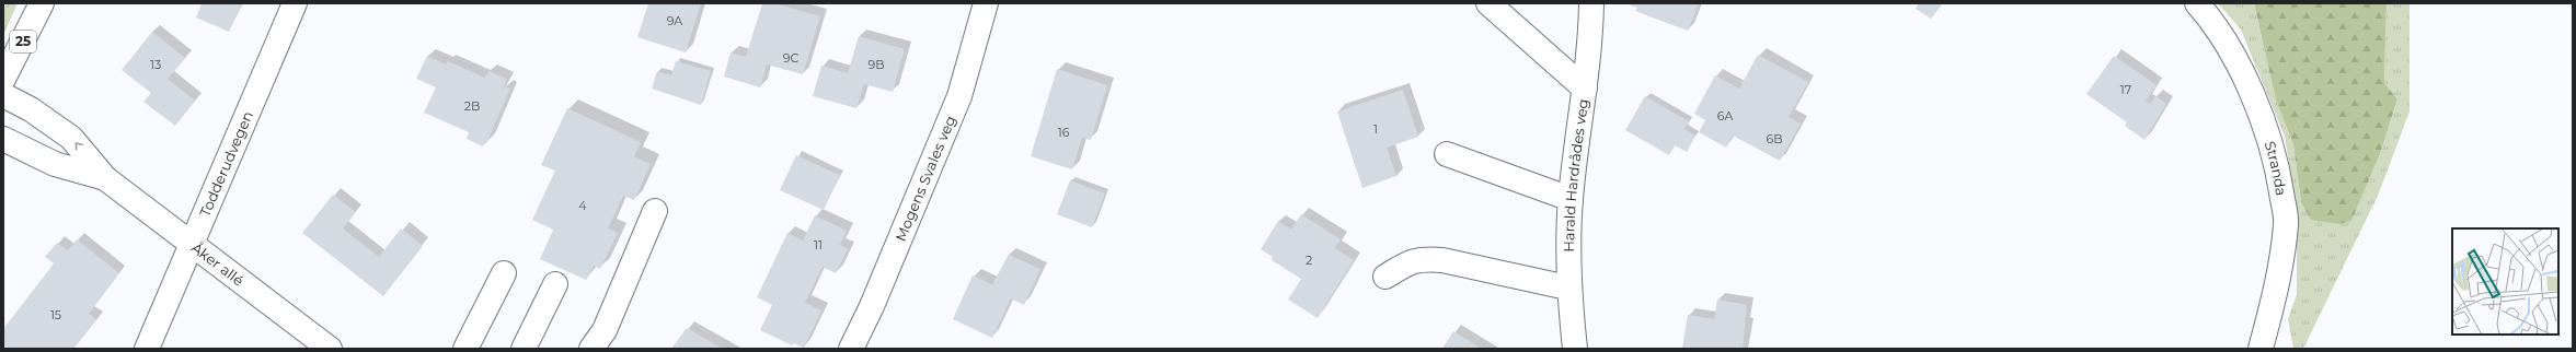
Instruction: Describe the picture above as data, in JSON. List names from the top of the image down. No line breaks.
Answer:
{"streets":{"main road":["25","Todderudvegen","Stranda","Harald Hardrådes veg","Mogens Svales veg","Åker allé"]},"crossings":[["Todderudvegen","Åker allé"]],"house_numbers":["9A","9C","13","9B","17","2B","6A","1","16","6B","4","11","2","15"]}
